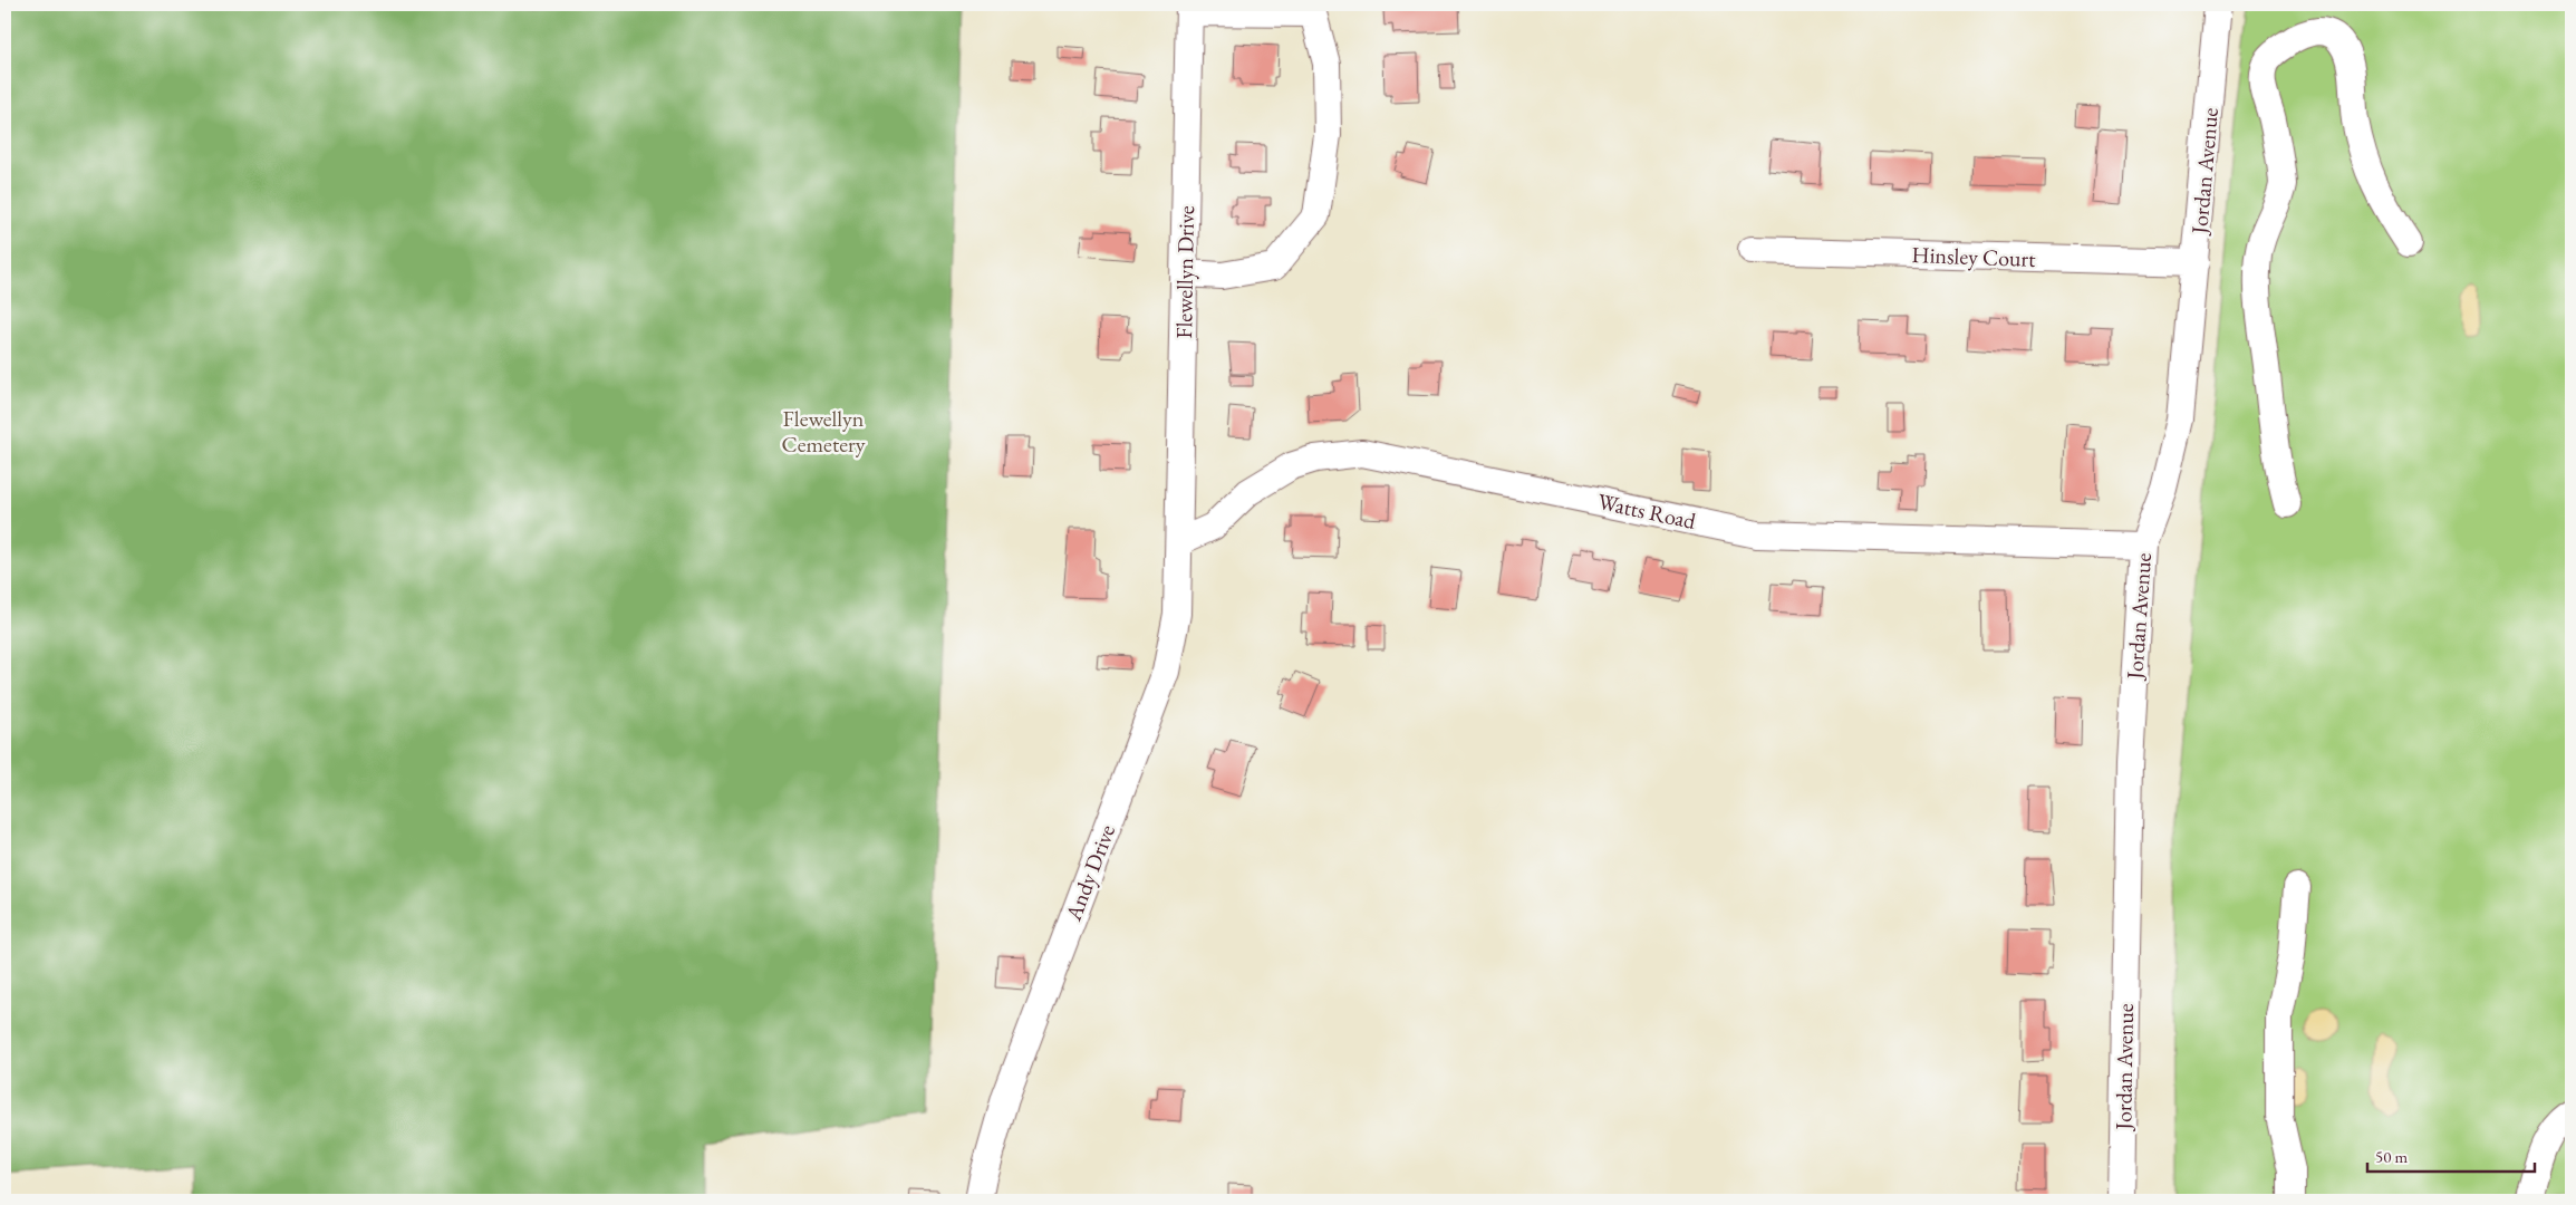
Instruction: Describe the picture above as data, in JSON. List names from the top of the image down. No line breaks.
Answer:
{"streets":{"street":["Jordan Avenue","Hinsley Court","Flewellyn Drive","Watts Road","Andy Drive"]},"crossings":[["Jordan Avenue","Hinsley Court"],["Jordan Avenue","Watts Road"],["Flewellyn Drive","Watts Road"],["Flewellyn Drive","Andy Drive"],["Watts Road","Andy Drive"]],"parks":["Flewellyn Cemetery"],"scale_bar":"50 m"}
